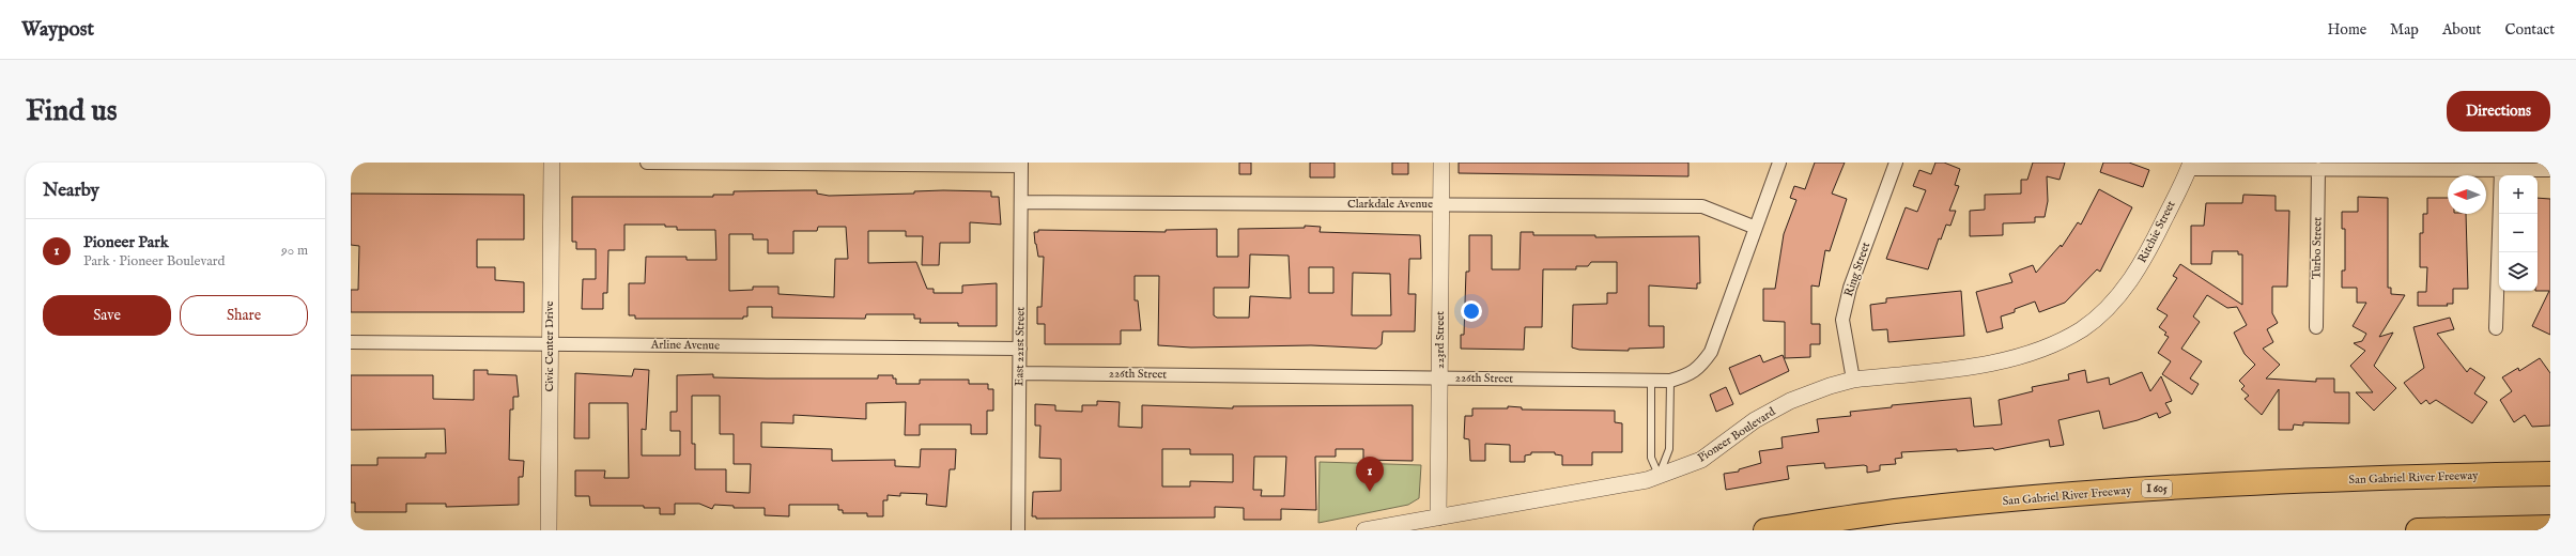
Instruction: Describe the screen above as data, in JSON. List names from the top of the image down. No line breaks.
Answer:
{"streets":{"highway":["San Gabriel River Freeway","I 605"],"street":["Clarkdale Avenue","Ritchie Street","Turbo Street","Ring Street","223rd Street","Arline Avenue","Civic Center Drive","East 221st Street","226th Street","Pioneer Boulevard"]},"crossings":[["Clarkdale Avenue","223rd Street"],["Clarkdale Avenue","East 221st Street"],["Clarkdale Avenue","226th Street"],["Ritchie Street","Pioneer Boulevard"],["Ring Street","Pioneer Boulevard"],["223rd Street","226th Street"],["223rd Street","Pioneer Boulevard"],["Arline Avenue","Civic Center Drive"],["Arline Avenue","East 221st Street"],["East 221st Street","226th Street"]],"north":"left","page":{"header":"Waypost","nav":["Home","Map","About","Contact"],"buttons":["Directions",["Save","Share"]],"title":"Find us","heading":"Nearby","map_buttons":["+","−"],"list":[{"mark":"1","name":"Pioneer Park","note":"Park · Pioneer Boulevard","value":"90 m"}],"pins":"1"}}
